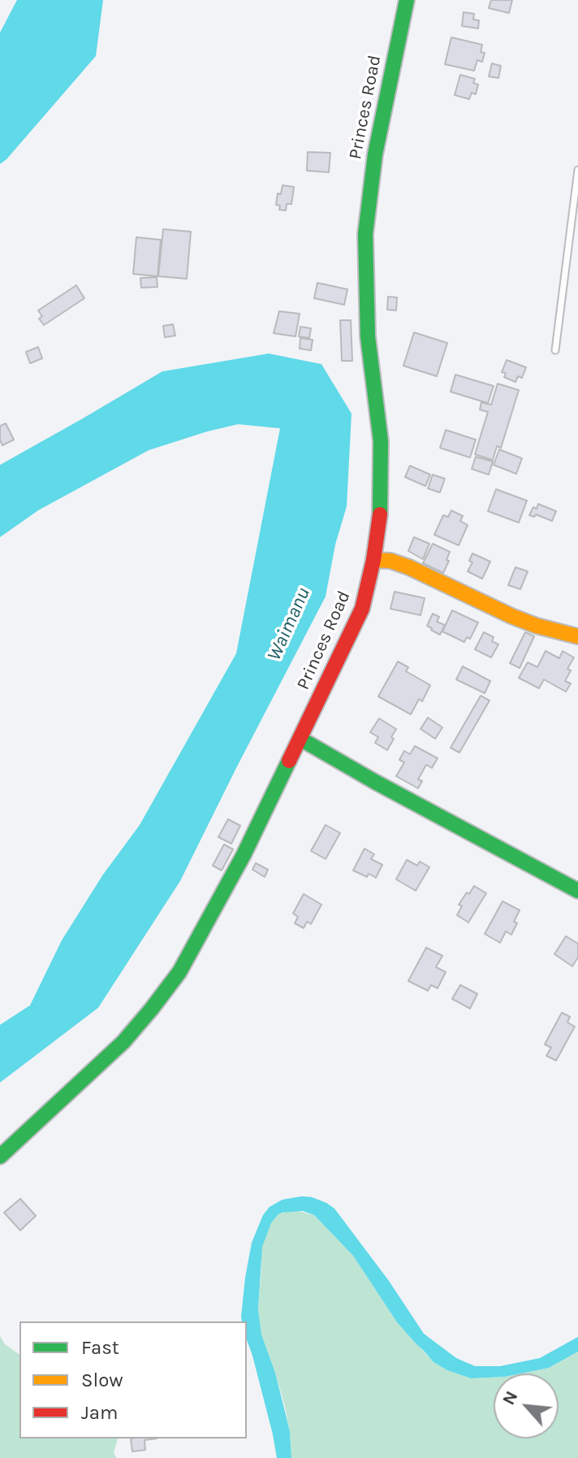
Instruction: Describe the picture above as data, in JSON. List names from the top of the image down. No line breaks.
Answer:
{"streets":{"main road":["Princes Road"]},"water":["Waimanu"],"legend":["Fast","Slow","Jam"],"north":"top left"}
